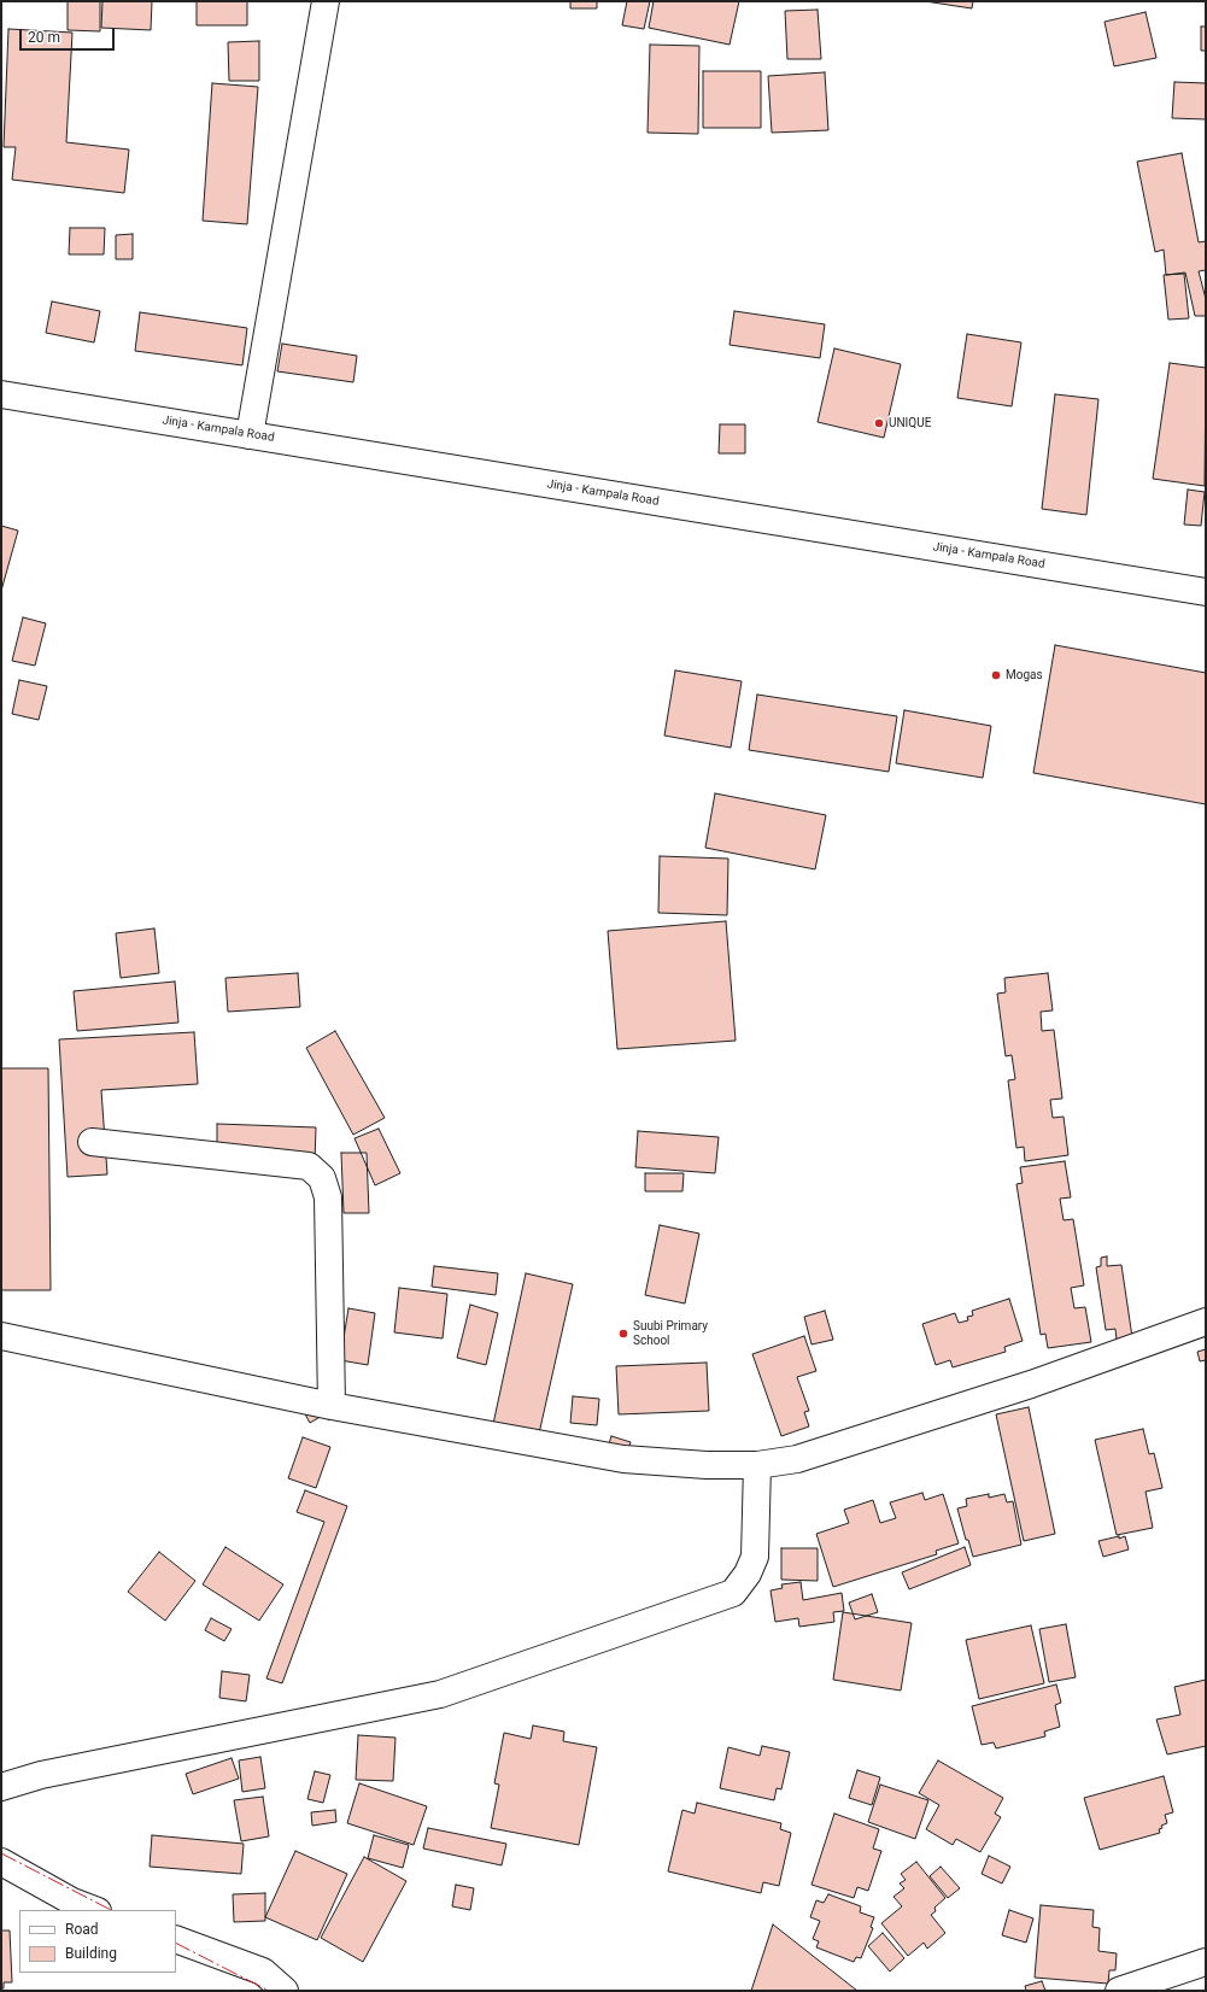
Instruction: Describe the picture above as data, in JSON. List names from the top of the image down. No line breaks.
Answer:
{"streets":{"main road":["Jinja - Kampala Road"]},"places":["UNIQUE","Mogas","Suubi Primary School"],"legend":["Road","Building"],"scale_bar":"20 m"}
